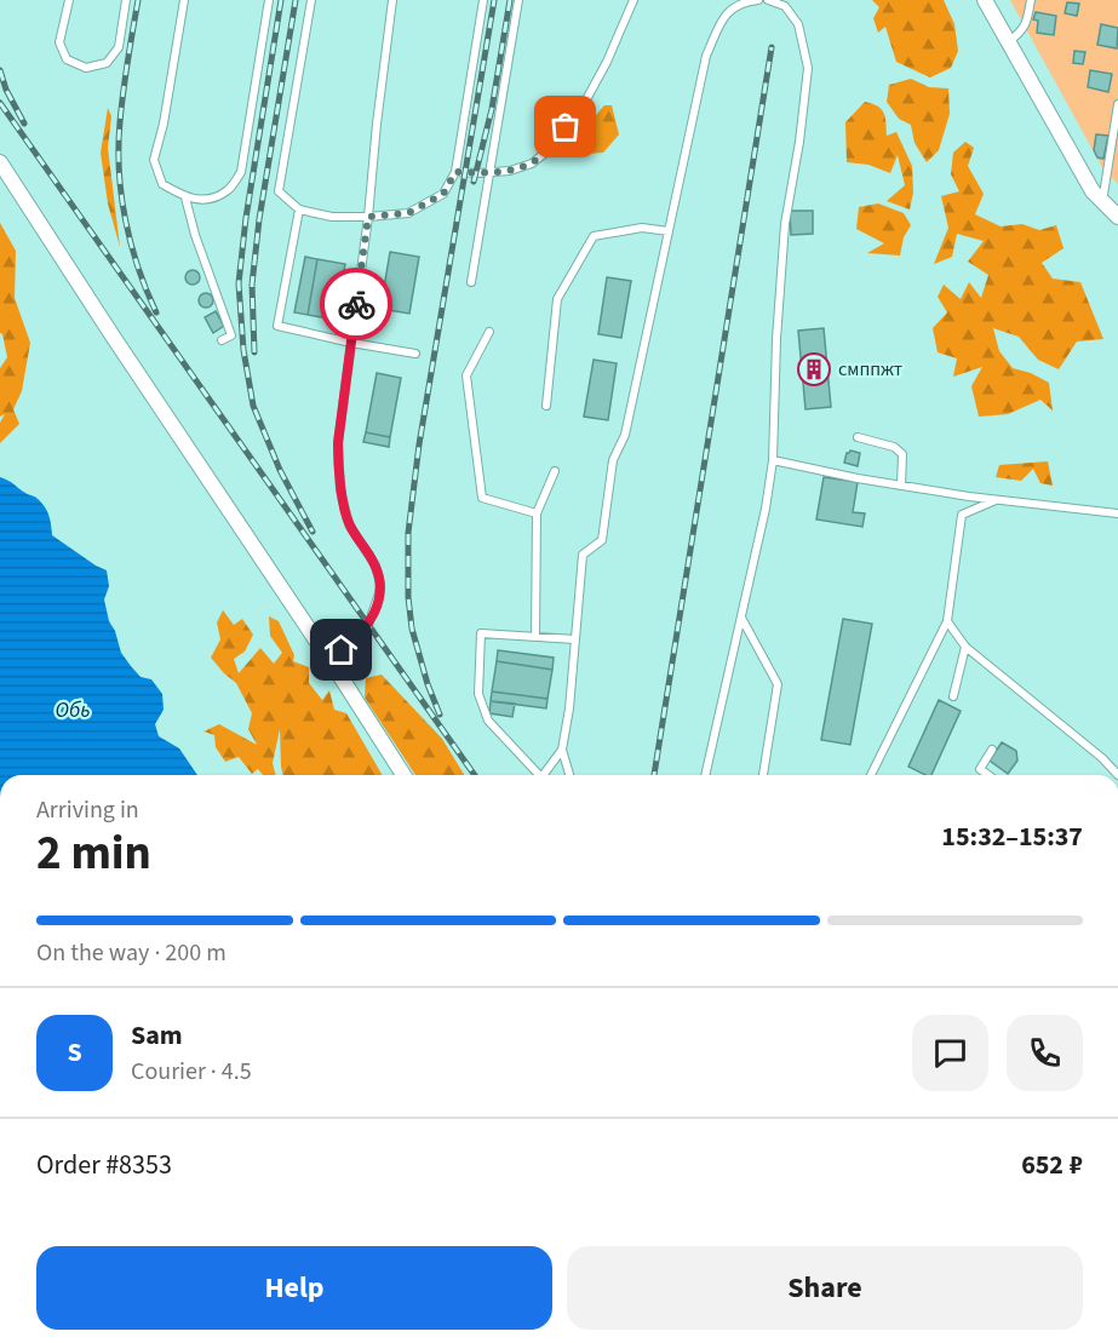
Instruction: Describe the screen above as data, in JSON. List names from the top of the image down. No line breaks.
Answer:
{"water":["Обь"],"places":{"building":["смппжт"]},"page":{"heading":["2 min","Arriving in","15:32–15:37"],"panel":["Sam","Courier · 4.5","Order #8353","652 ₽"],"bar":"On the way · 200 m","round":"S","buttons":["Help","Share"]}}
